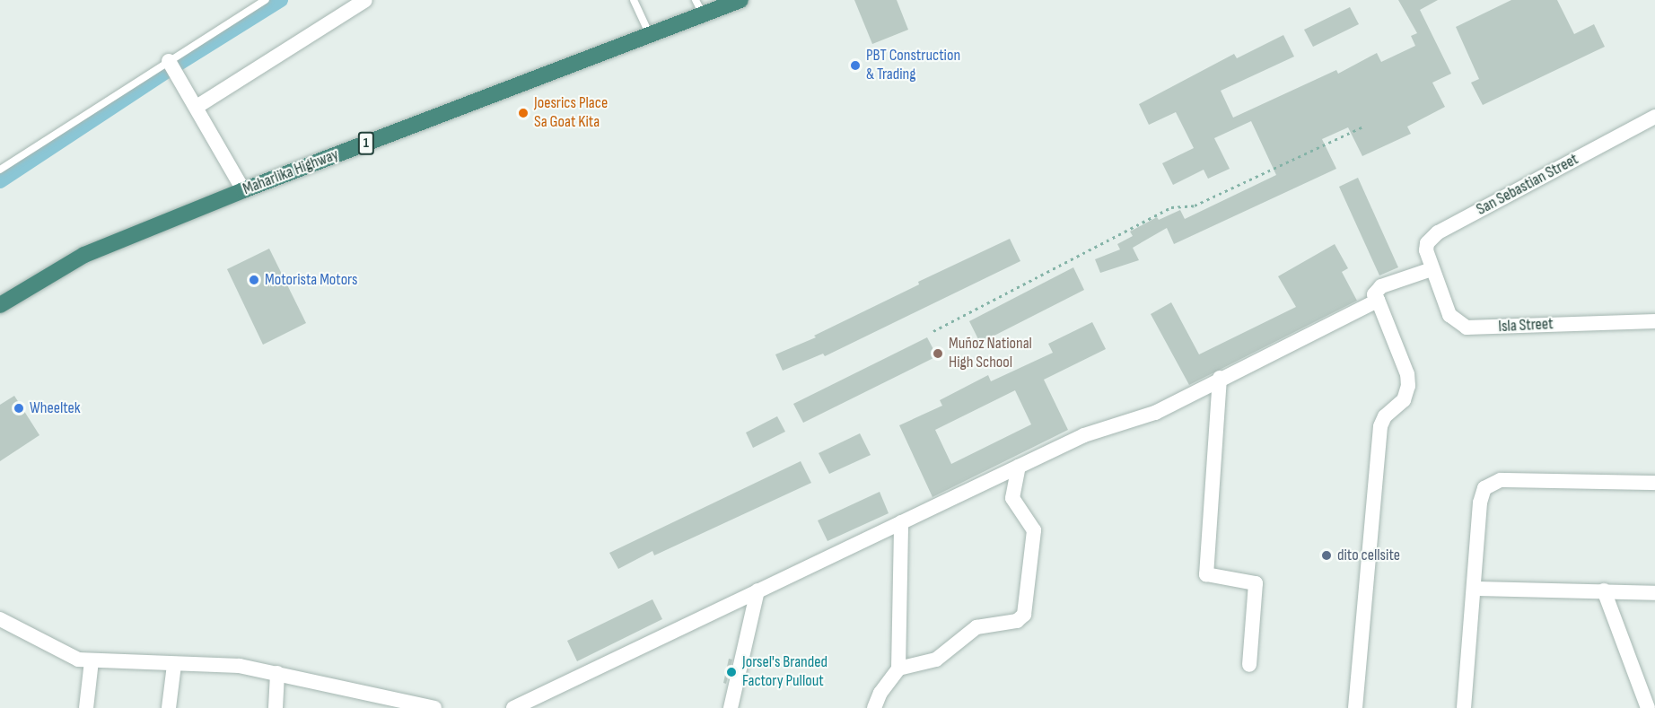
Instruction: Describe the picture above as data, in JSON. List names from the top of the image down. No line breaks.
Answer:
{"streets":{"highway":["1","Maharlika Highway"],"street":["San Sebastian Street","Isla Street"]},"crossings":[["San Sebastian Street","Isla Street"]],"places":["PBT Construction & Trading","Joesrics Place Sa Goat Kita","Motorista Motors","Muñoz National High School","Wheeltek","dito cellsite","Jorsel's Branded Factory Pullout"]}
